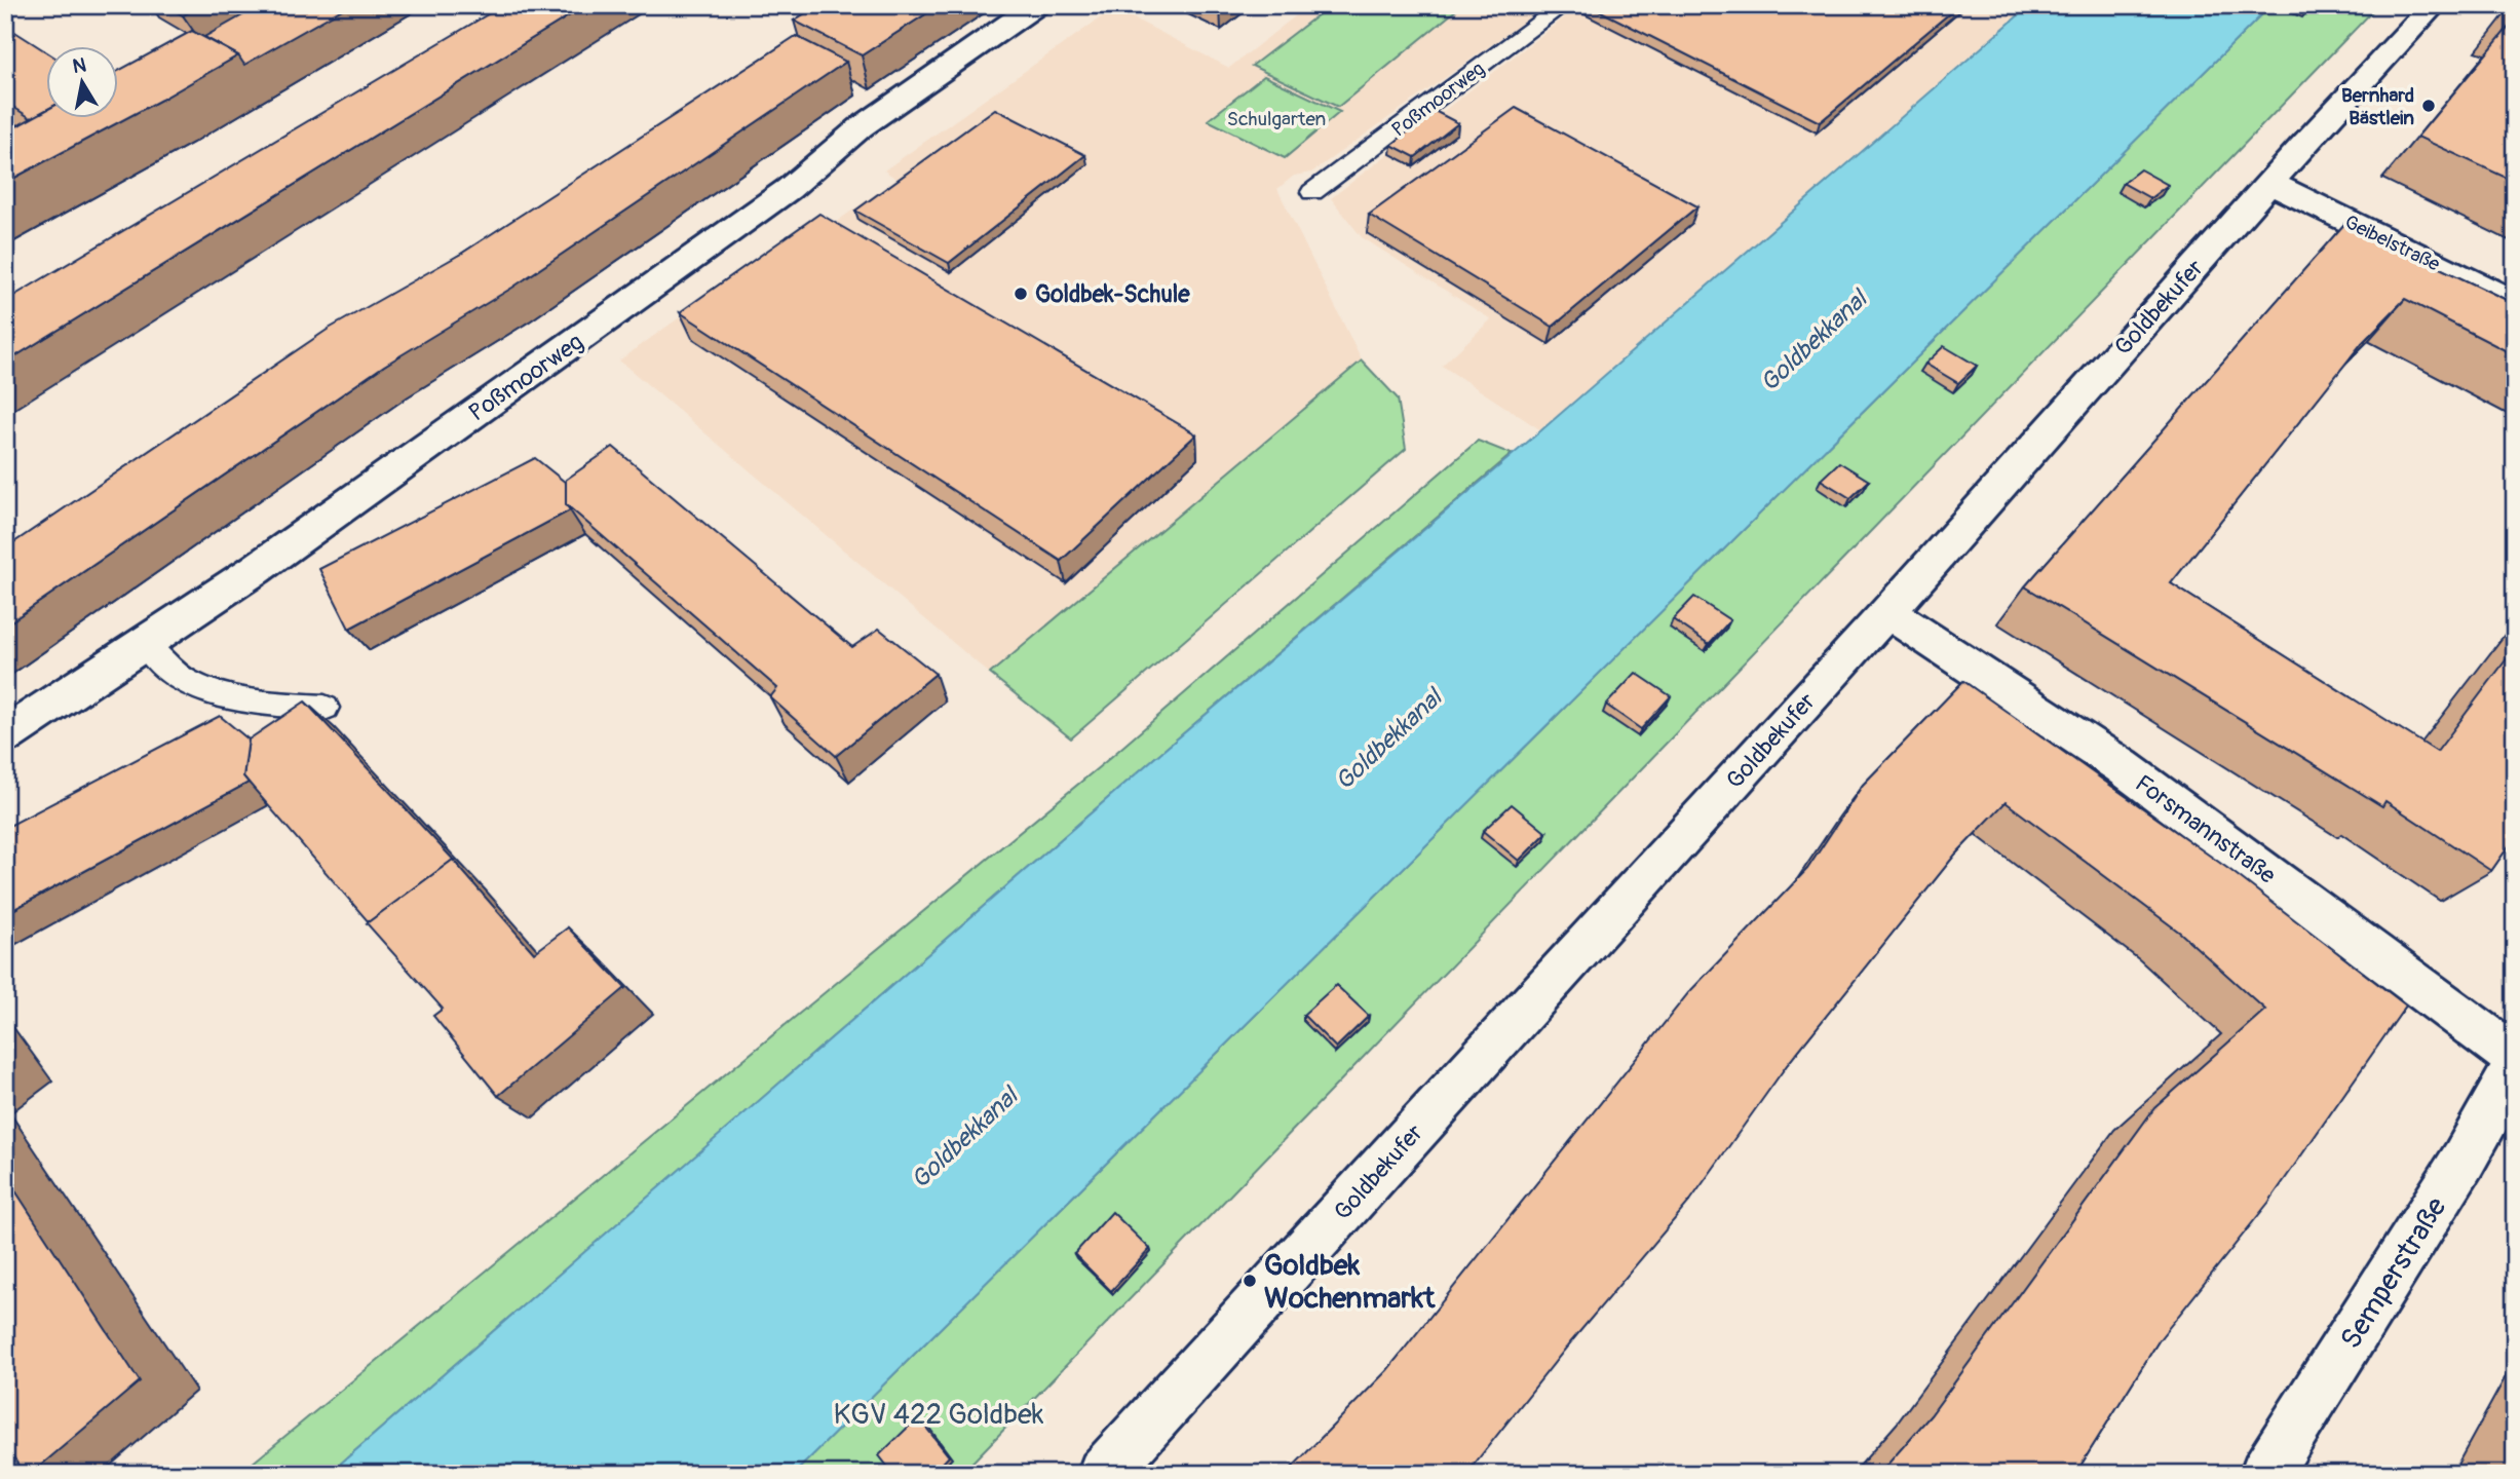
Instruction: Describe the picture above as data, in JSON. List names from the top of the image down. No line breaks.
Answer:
{"streets":{"street":["Poßmoorweg","Geibelstraße","Goldbekufer","Forsmannstraße","Semperstraße"]},"crossings":[["Geibelstraße","Goldbekufer"],["Goldbekufer","Forsmannstraße"]],"water":["Goldbekkanal"],"parks":["Schulgarten","KGV 422 Goldbek"],"places":["Bernhard Bästlein","Goldbek-Schule","Goldbek Wochenmarkt"],"north":"top"}
